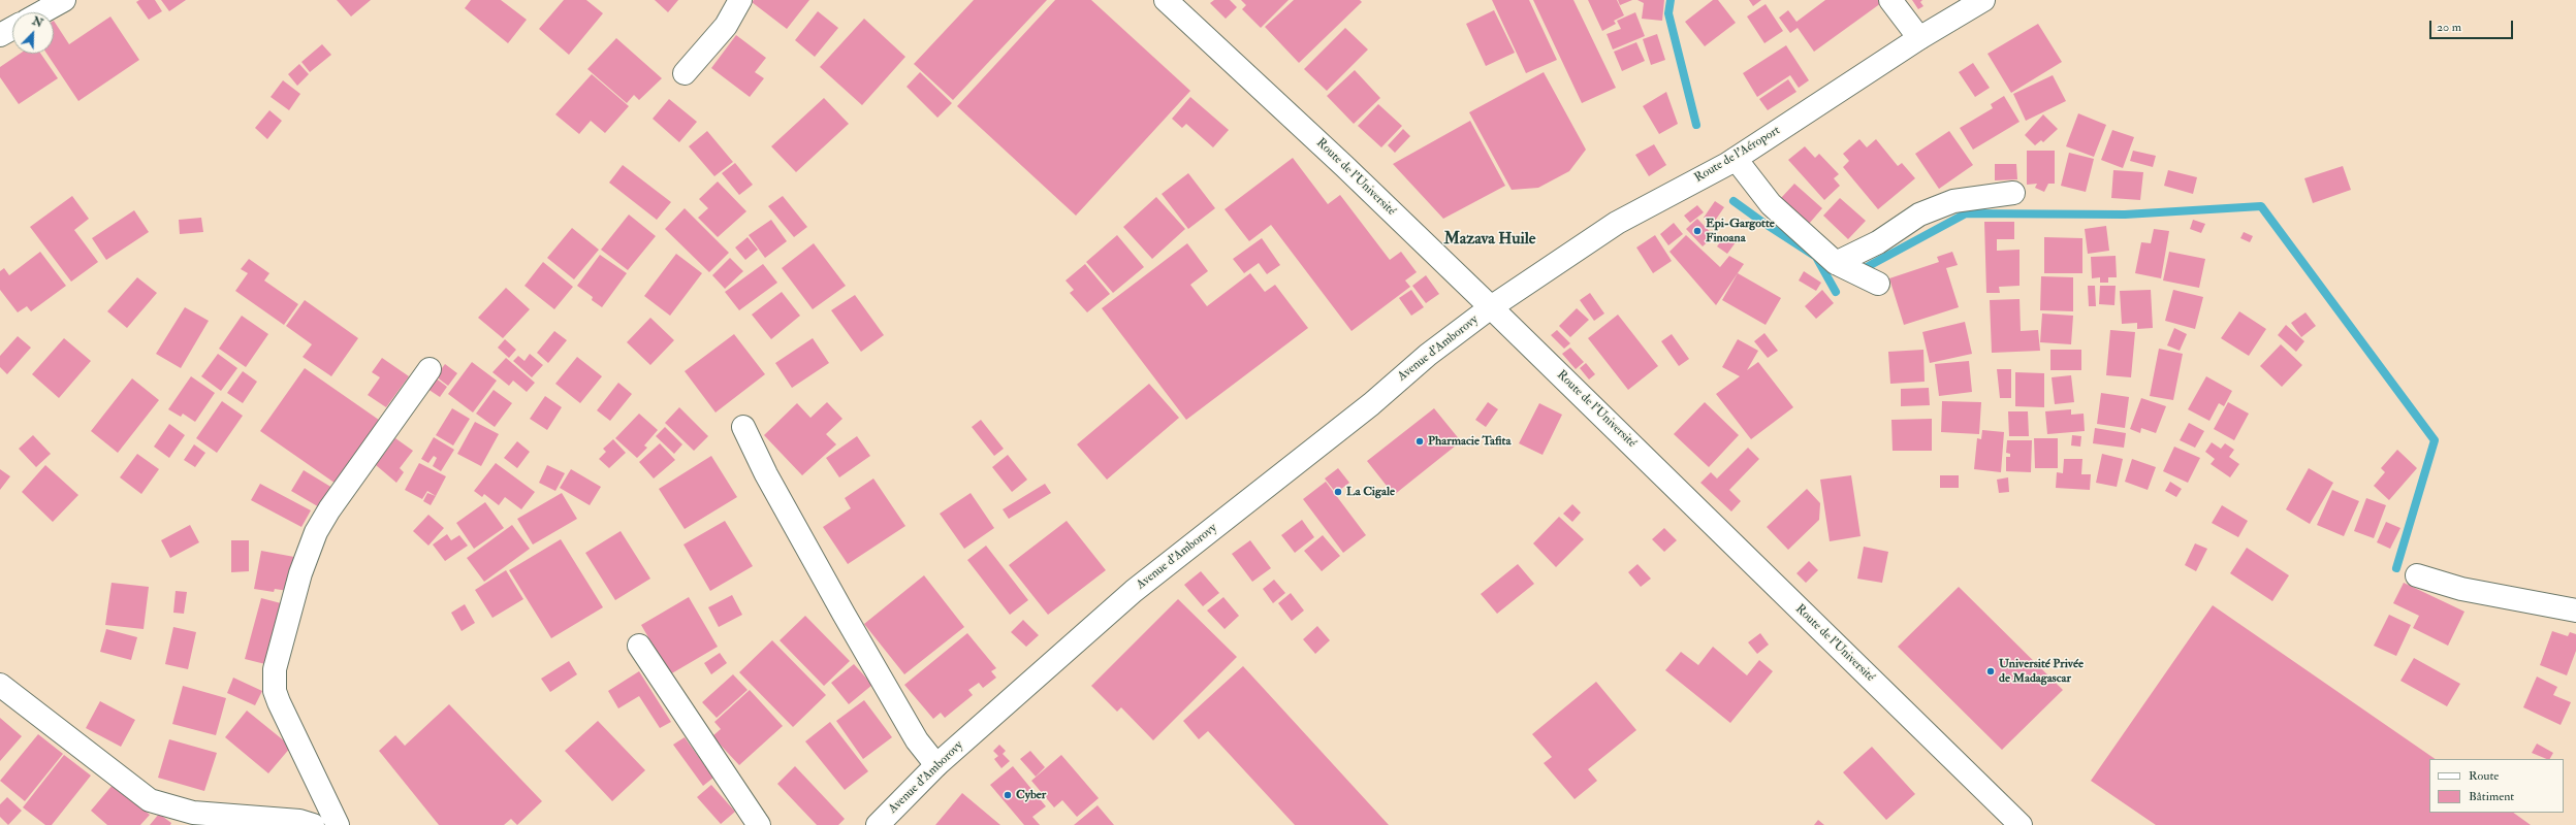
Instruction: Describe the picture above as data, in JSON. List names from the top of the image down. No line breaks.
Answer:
{"streets":{"street":["Route de l'Aéroport","Route de l'Université","Avenue d'Amborovy"]},"crossings":[["Route de l'Aéroport","Route de l'Université"],["Route de l'Aéroport","Avenue d'Amborovy"],["Route de l'Université","Avenue d'Amborovy"]],"districts":["Mazava Huile"],"places":["Epi-Gargotte Finoana","Pharmacie Tafita","La Cigale","Université Privée de Madagascar","Cyber"],"legend":["Route","Bâtiment"],"scale_bar":"20 m","north":"top right"}
